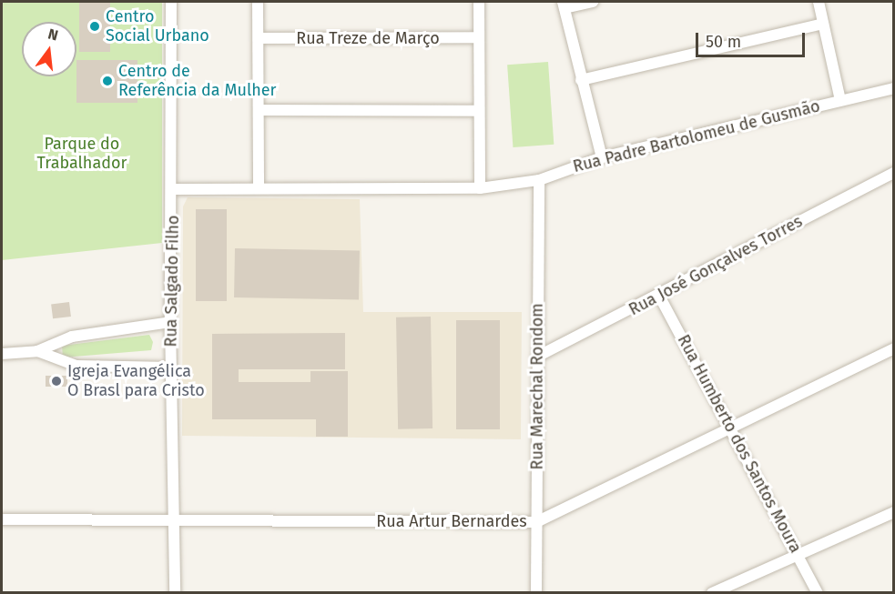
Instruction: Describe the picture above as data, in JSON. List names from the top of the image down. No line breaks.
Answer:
{"streets":{"street":["Rua Treze de Março","Rua Padre Bartolomeu de Gusmão","Rua José Gonçalves Torres","Rua Salgado Filho","Rua Marechal Rondom","Rua Humberto dos Santos Moura","Rua Artur Bernardes"]},"crossings":[["Rua Padre Bartolomeu de Gusmão","Rua Salgado Filho"],["Rua Padre Bartolomeu de Gusmão","Rua Marechal Rondom"],["Rua José Gonçalves Torres","Rua Marechal Rondom"],["Rua José Gonçalves Torres","Rua Humberto dos Santos Moura"],["Rua Salgado Filho","Rua Artur Bernardes"],["Rua Marechal Rondom","Rua Artur Bernardes"],["Rua Humberto dos Santos Moura","Rua Artur Bernardes"]],"parks":["Parque do Trabalhador"],"places":["Centro Social Urbano","Centro de Referência da Mulher","Igreja Evangélica O Brasl para Cristo"],"scale_bar":"50 m","north":"top"}
